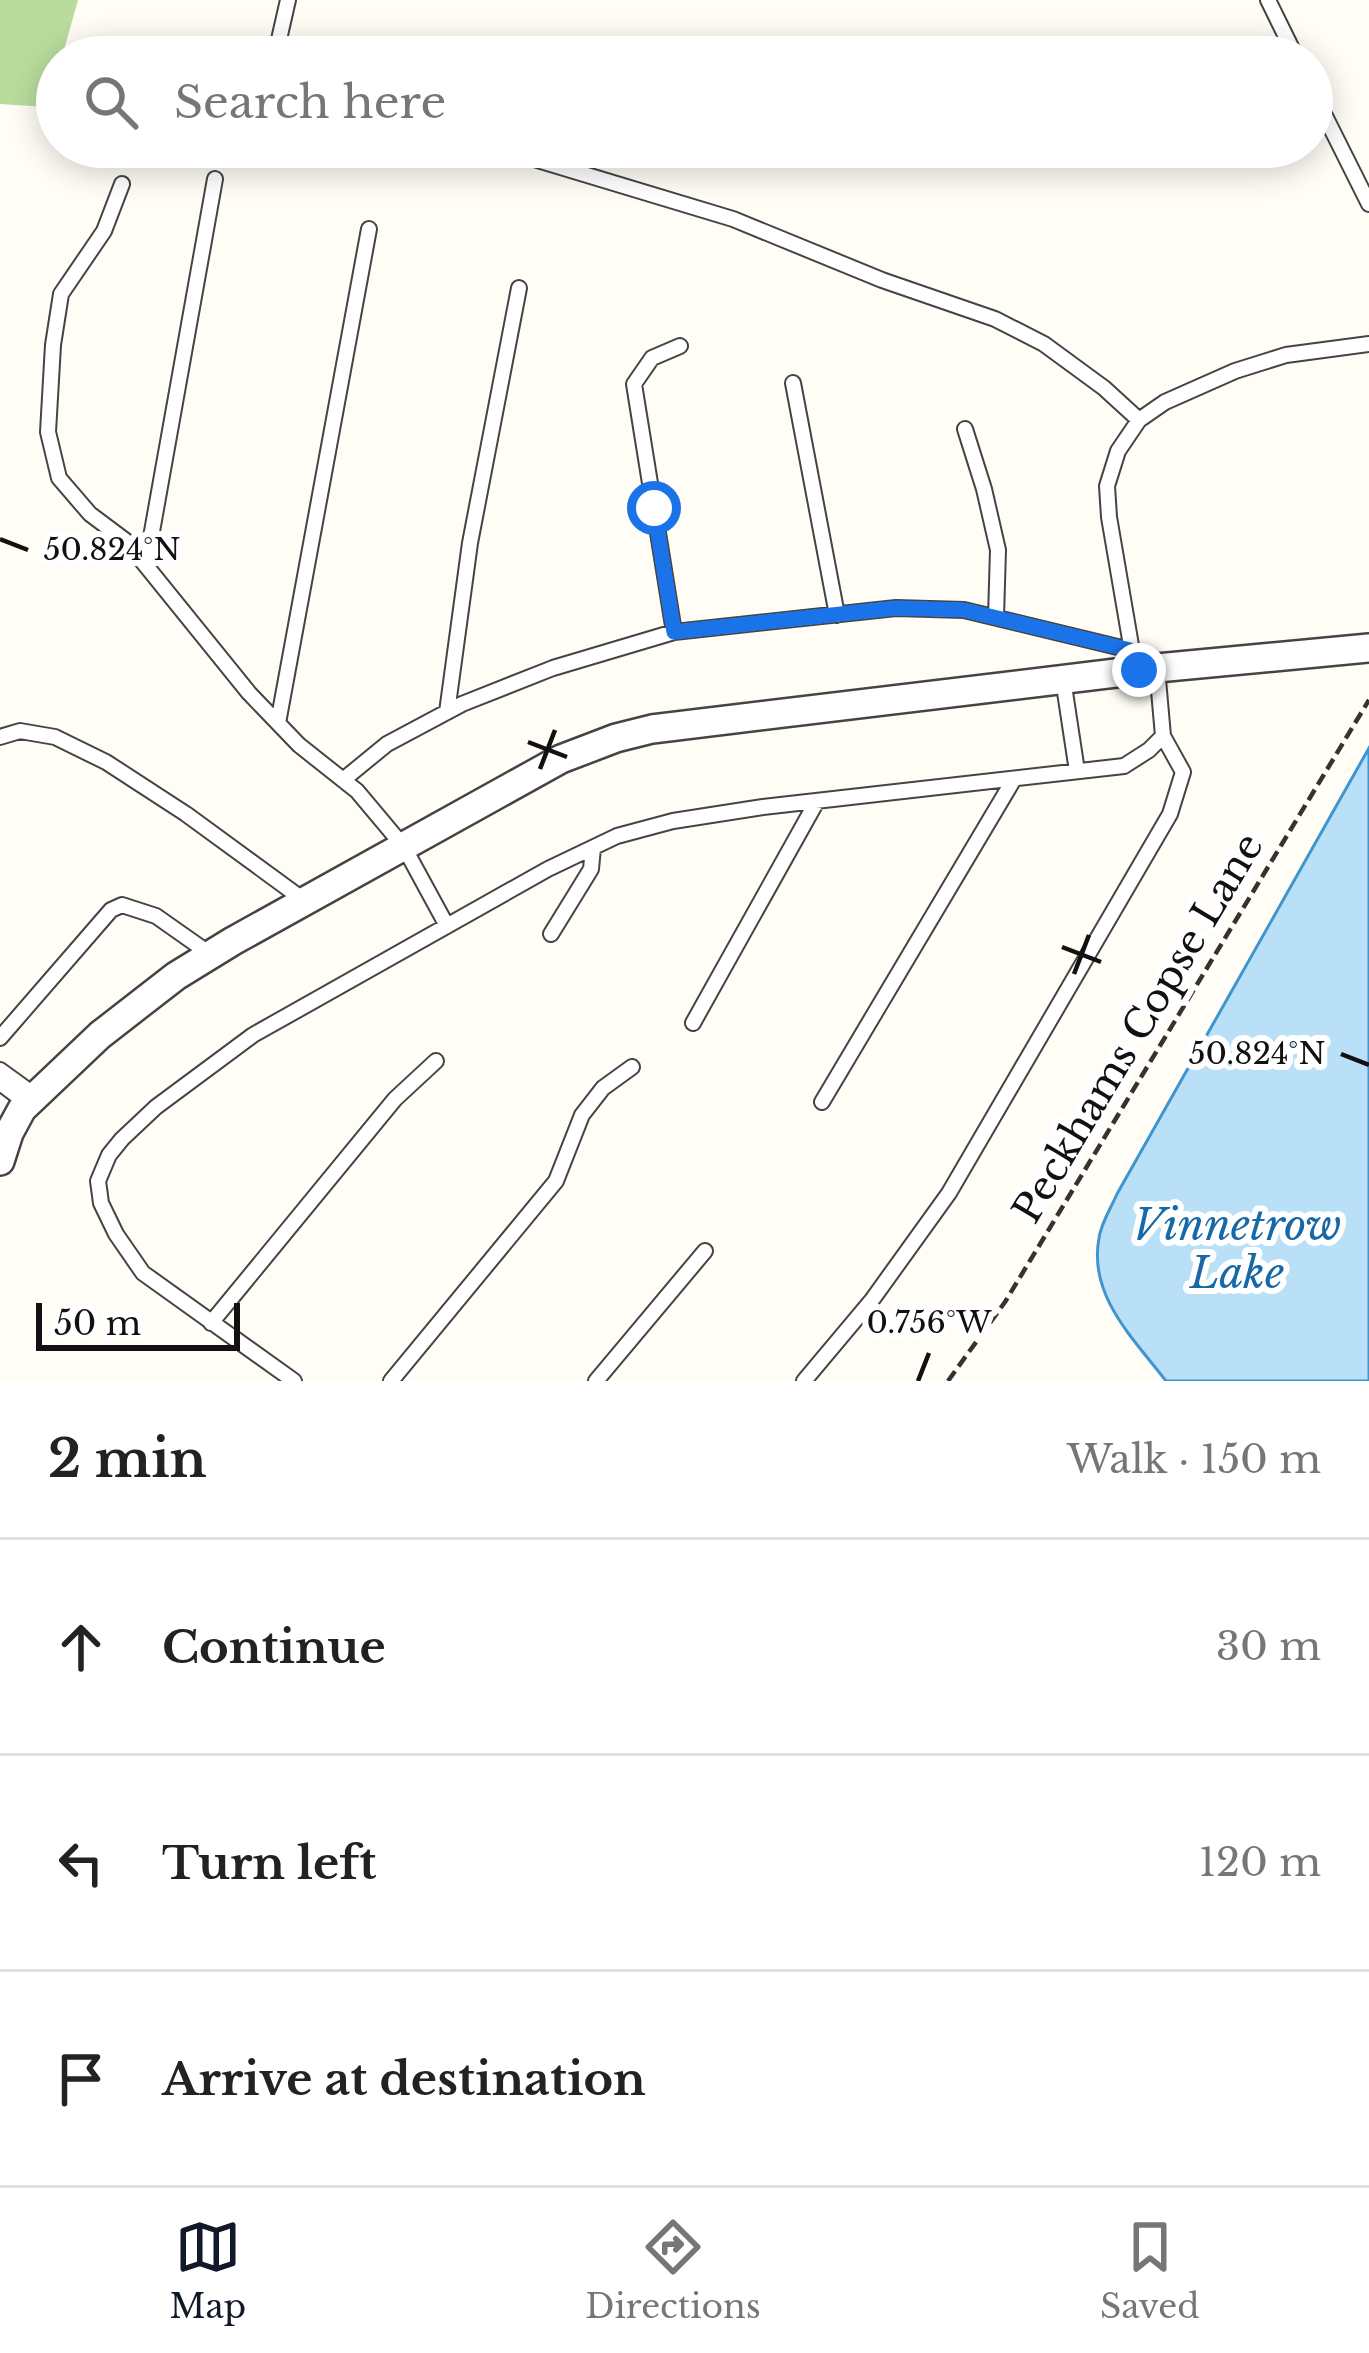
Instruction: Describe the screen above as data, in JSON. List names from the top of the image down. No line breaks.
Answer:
{"streets":{"path":["Peckhams Copse Lane"]},"water":["Vinnetrow Lake"],"scale_bar":"50 m","page":{"search":"Search here","scale":"50 m","heading":["2 min","Walk · 150 m"],"list":[["Continue","30 m"],["Turn left","120 m"],"Arrive at destination"],"nav":["Map","Directions","Saved"]},"coordinates":["50.824°N","0.756°W"]}
